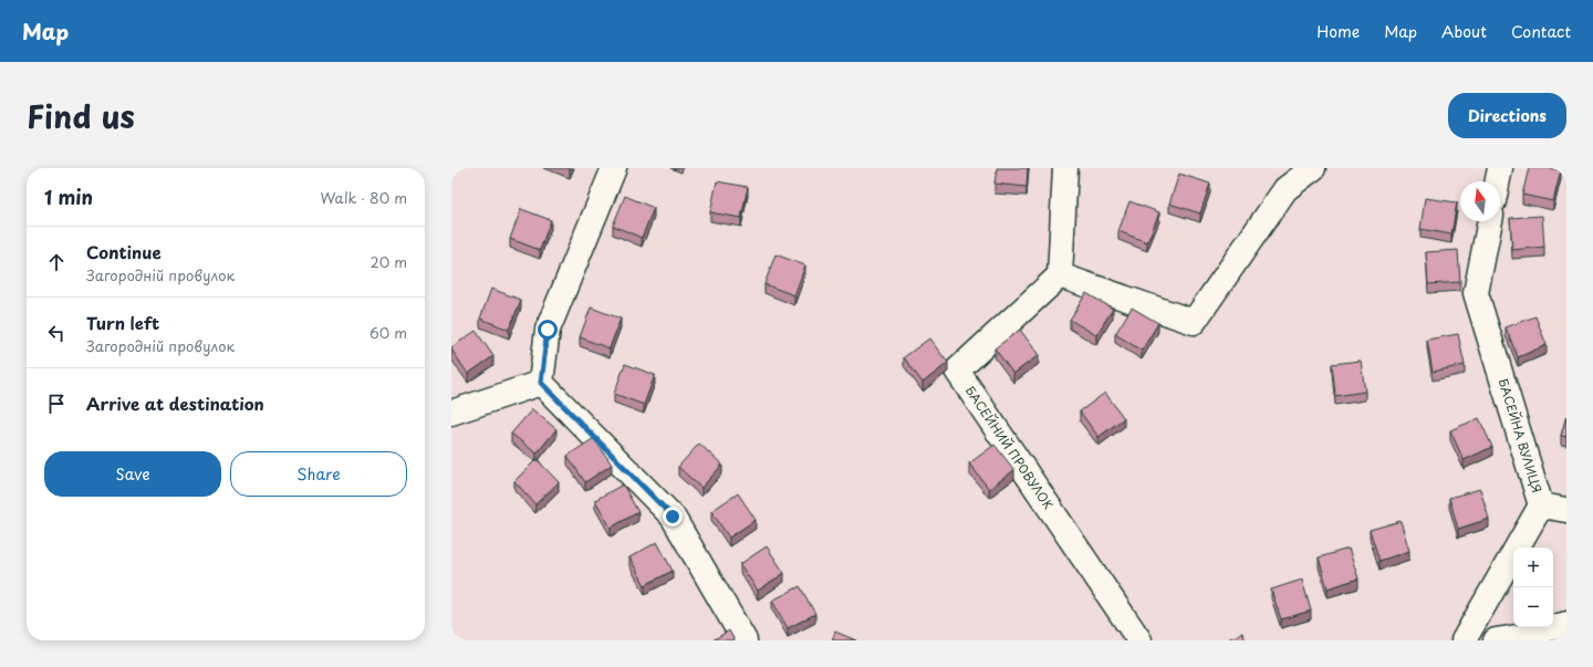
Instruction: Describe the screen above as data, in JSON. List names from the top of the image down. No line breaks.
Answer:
{"streets":{"street":["БАСЕЙНА ВУЛИЦЯ","БАСЕЙНИЙ ПРОВУЛОК"]},"north":"top","page":{"header":"Map","nav":["Home","Map","About","Contact"],"title":"Find us","buttons":["Directions",["Save","Share"]],"heading":["1 min","Walk · 80 m"],"list":[["Continue","Загородній провулок","20 m"],["Turn left","Загородній провулок","60 m"],"Arrive at destination"],"map_buttons":["+","−"]}}
